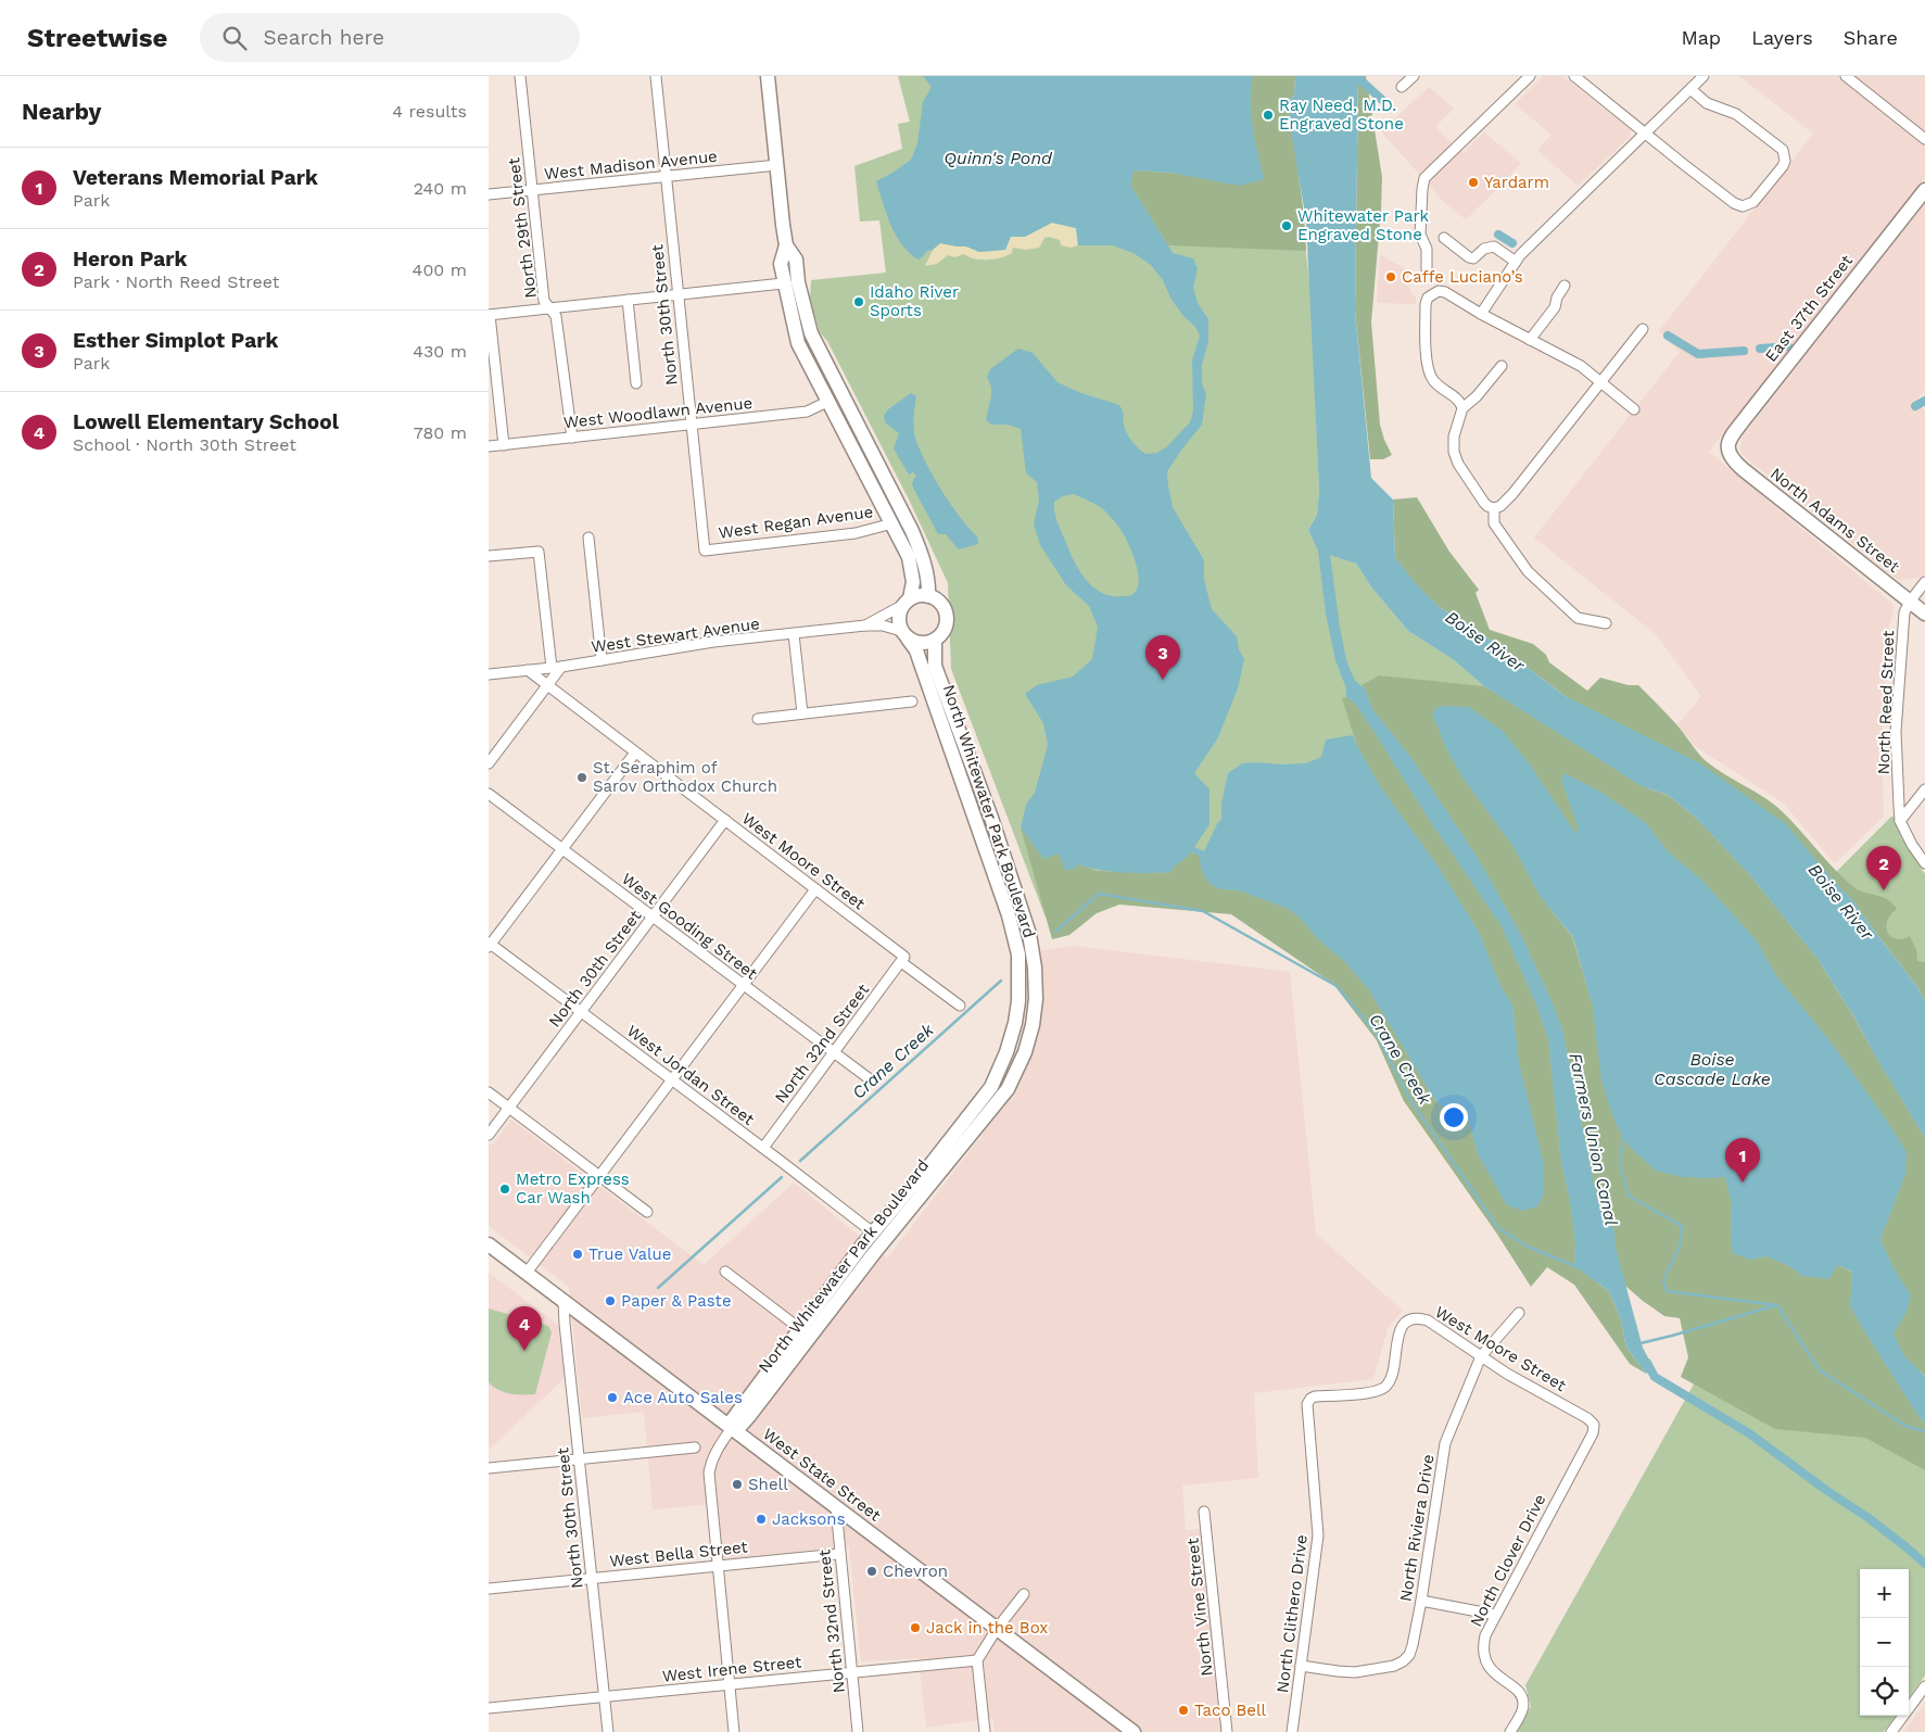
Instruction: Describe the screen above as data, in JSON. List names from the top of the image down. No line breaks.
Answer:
{"streets":{"street":["West Madison Avenue","North 29th Street","East 37th Street","North 30th Street","West Woodlawn Avenue","North Adams Street","West Regan Avenue","West Stewart Avenue","North Reed Street","North Whitewater Park Boulevard","West Moore Street","West Gooding Street","North 32nd Street","West Jordan Street","West State Street","North Riviera Drive","West Bella Street","North Clover Drive","North Vine Street","North Clithero Drive","West Irene Street"]},"crossings":[["West Madison Avenue","North 29th Street"],["West Madison Avenue","North 30th Street"],["North 29th Street","West Woodlawn Avenue"],["East 37th Street","North Adams Street"],["North 30th Street","West Woodlawn Avenue"],["North 30th Street","West Regan Avenue"],["North 30th Street","West Moore Street"],["North 30th Street","West Gooding Street"],["North 30th Street","West Jordan Street"],["North 30th Street","West State Street"],["North 30th Street","West Bella Street"],["North 30th Street","West Irene Street"],["North Adams Street","North Reed Street"],["West Stewart Avenue","North Whitewater Park Boulevard"],["West Stewart Avenue","West Moore Street"],["North Whitewater Park Boulevard","West Jordan Street"],["North Whitewater Park Boulevard","West State Street"],["West Moore Street","North 32nd Street"],["West Moore Street","North Riviera Drive"],["West Moore Street","North Clover Drive"],["West Moore Street","North Clithero Drive"],["West Gooding Street","North 32nd Street"],["North 32nd Street","West Jordan Street"],["North 32nd Street","West State Street"],["North 32nd Street","West Bella Street"],["North 32nd Street","West Irene Street"],["North Riviera Drive","North Clithero Drive"]],"water":["Quinn's Pond","Boise River","Crane Creek","Boise Cascade Lake","Farmers Union Canal"],"places":["Ray Need, M.D. Engraved Stone","Yardarm","Whitewater Park Engraved Stone","Caffe Luciano’s","Idaho River Sports","St. Seraphim of Sarov Orthodox Church","Metro Express Car Wash","True Value","Paper & Paste","Ace Auto Sales","Shell","Jacksons","Chevron","Jack in the Box","Taco Bell"],"page":{"header":"Streetwise","search":"Search here","nav":["Map","Layers","Share"],"heading":["Nearby","4 results"],"list":[{"mark":"1","name":"Veterans Memorial Park","note":"Park","value":"240 m"},{"mark":"2","name":"Heron Park","note":"Park · North Reed Street","value":"400 m"},{"mark":"3","name":"Esther Simplot Park","note":"Park","value":"430 m"},{"mark":"4","name":"Lowell Elementary School","note":"School · North 30th Street","value":"780 m"}],"pins":["3","2","1","4"],"map_buttons":["+","−"]}}
